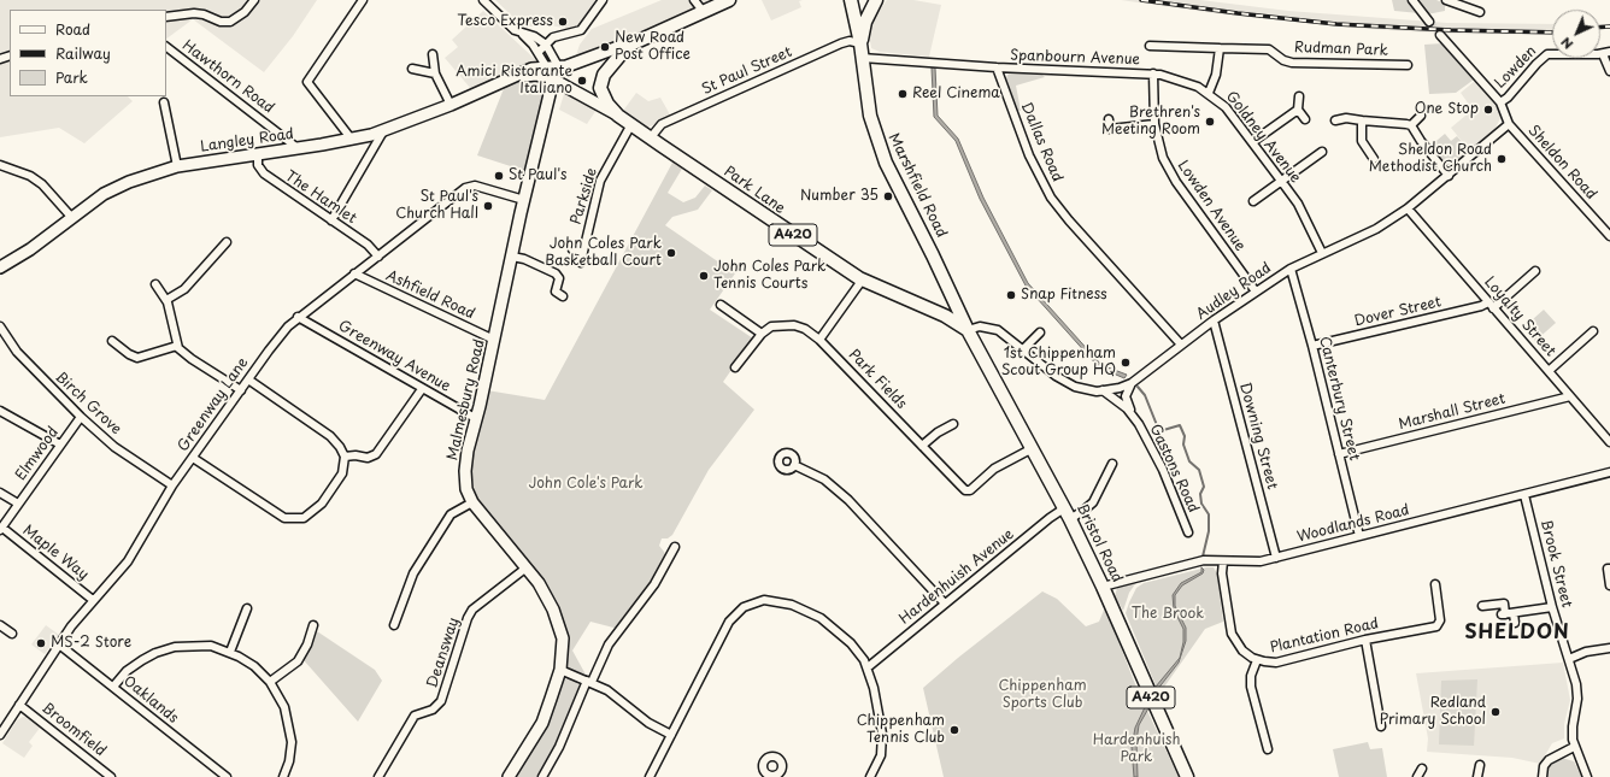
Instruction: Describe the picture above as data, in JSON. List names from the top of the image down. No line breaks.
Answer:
{"streets":{"main road":["Langley Road","Marshfield Road","Park Lane","A420","Malmesbury Road","Bristol Road"],"street":["Rudman Park","Spanbourn Avenue","Lowden","St Paul Street","Hawthorn Road","Goldney Avenue","Dallas Road","Sheldon Road","Parkside","The Hamlet","Lowden Avenue","Audley Road","Ashfield Road","Dover Street","Loyalty Street","Greenway Avenue","Park Fields","Canterbury Street","Birch Grove","Greenway Lane","Marshall Street","Downing Street","Elmwood","Gastons Road","Woodlands Road","Maple Way","Brook Street","Hardenhuish Avenue","Plantation Road","Deansway","Oaklands","Broomfield"]},"crossings":[["Spanbourn Avenue","Goldney Avenue"],["Spanbourn Avenue","Dallas Road"],["Spanbourn Avenue","Lowden Avenue"],["Lowden","Sheldon Road"],["St Paul Street","Marshfield Road"],["St Paul Street","Park Lane"],["St Paul Street","A420"],["Hawthorn Road","Langley Road"],["Goldney Avenue","Lowden Avenue"],["Goldney Avenue","Audley Road"],["Langley Road","Park Lane"],["Langley Road","The Hamlet"],["Langley Road","A420"],["Langley Road","Malmesbury Road"],["Dallas Road","Audley Road"],["Sheldon Road","Audley Road"],["Marshfield Road","Park Lane"],["Marshfield Road","A420"],["Marshfield Road","Audley Road"],["Marshfield Road","Bristol Road"],["Park Lane","Parkside"],["Park Lane","A420"],["Park Lane","Audley Road"],["Park Lane","Malmesbury Road"],["Park Lane","Bristol Road"],["The Hamlet","Greenway Lane"],["Lowden Avenue","Audley Road"],["Audley Road","Loyalty Street"],["Audley Road","Canterbury Street"],["Audley Road","Downing Street"],["Audley Road","Gastons Road"],["Audley Road","Bristol Road"],["Ashfield Road","Malmesbury Road"],["Ashfield Road","Greenway Lane"],["Dover Street","Loyalty Street"],["Dover Street","Canterbury Street"],["Loyalty Street","Marshall Street"],["Greenway Avenue","Malmesbury Road"],["Greenway Avenue","Greenway Lane"],["Park Fields","Bristol Road"],["Canterbury Street","Marshall Street"],["Canterbury Street","Woodlands Road"],["Malmesbury Road","Greenway Lane"],["Malmesbury Road","Deansway"],["Birch Grove","Greenway Lane"],["Birch Grove","Elmwood"],["Greenway Lane","Maple Way"],["Greenway Lane","Oaklands"],["Greenway Lane","Broomfield"],["Downing Street","Woodlands Road"],["Elmwood","Maple Way"],["Woodlands Road","Bristol Road"],["Woodlands Road","Brook Street"],["Woodlands Road","Plantation Road"],["Bristol Road","Hardenhuish Avenue"]],"districts":["SHELDON"],"parks":["John Cole's Park","The Brook","Chippenham Sports Club","Hardenhuish Park"],"places":["Tesco Express","New Road Post Office","Amici Ristorante Italiano","Reel Cinema","One Stop","Brethren's Meeting Room","Sheldon Road Methodist Church","St Paul's","Number 35","St Paul's Church Hall","John Coles Park Basketball Court","John Coles Park Tennis Courts","Snap Fitness","1st Chippenham Scout Group HQ","MS-2 Store","Redland Primary School","Chippenham Tennis Club"],"legend":["Road","Railway","Park"],"north":"bottom left"}
